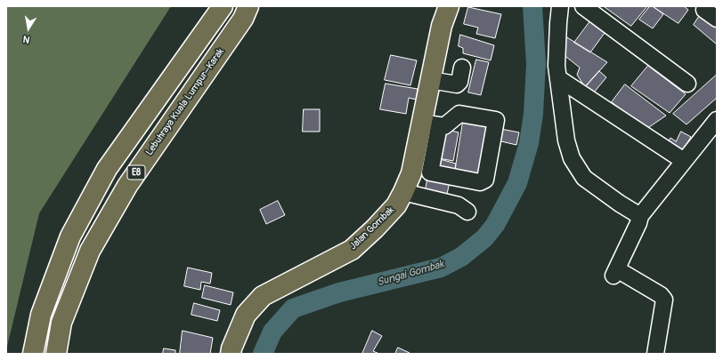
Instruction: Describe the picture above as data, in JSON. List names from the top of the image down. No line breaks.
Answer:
{"streets":{"main road":["Lebuhraya Kuala Lumpur–Karak","E8","Jalan Gombak"]},"water":["Sungai Gombak"],"north":"bottom"}
